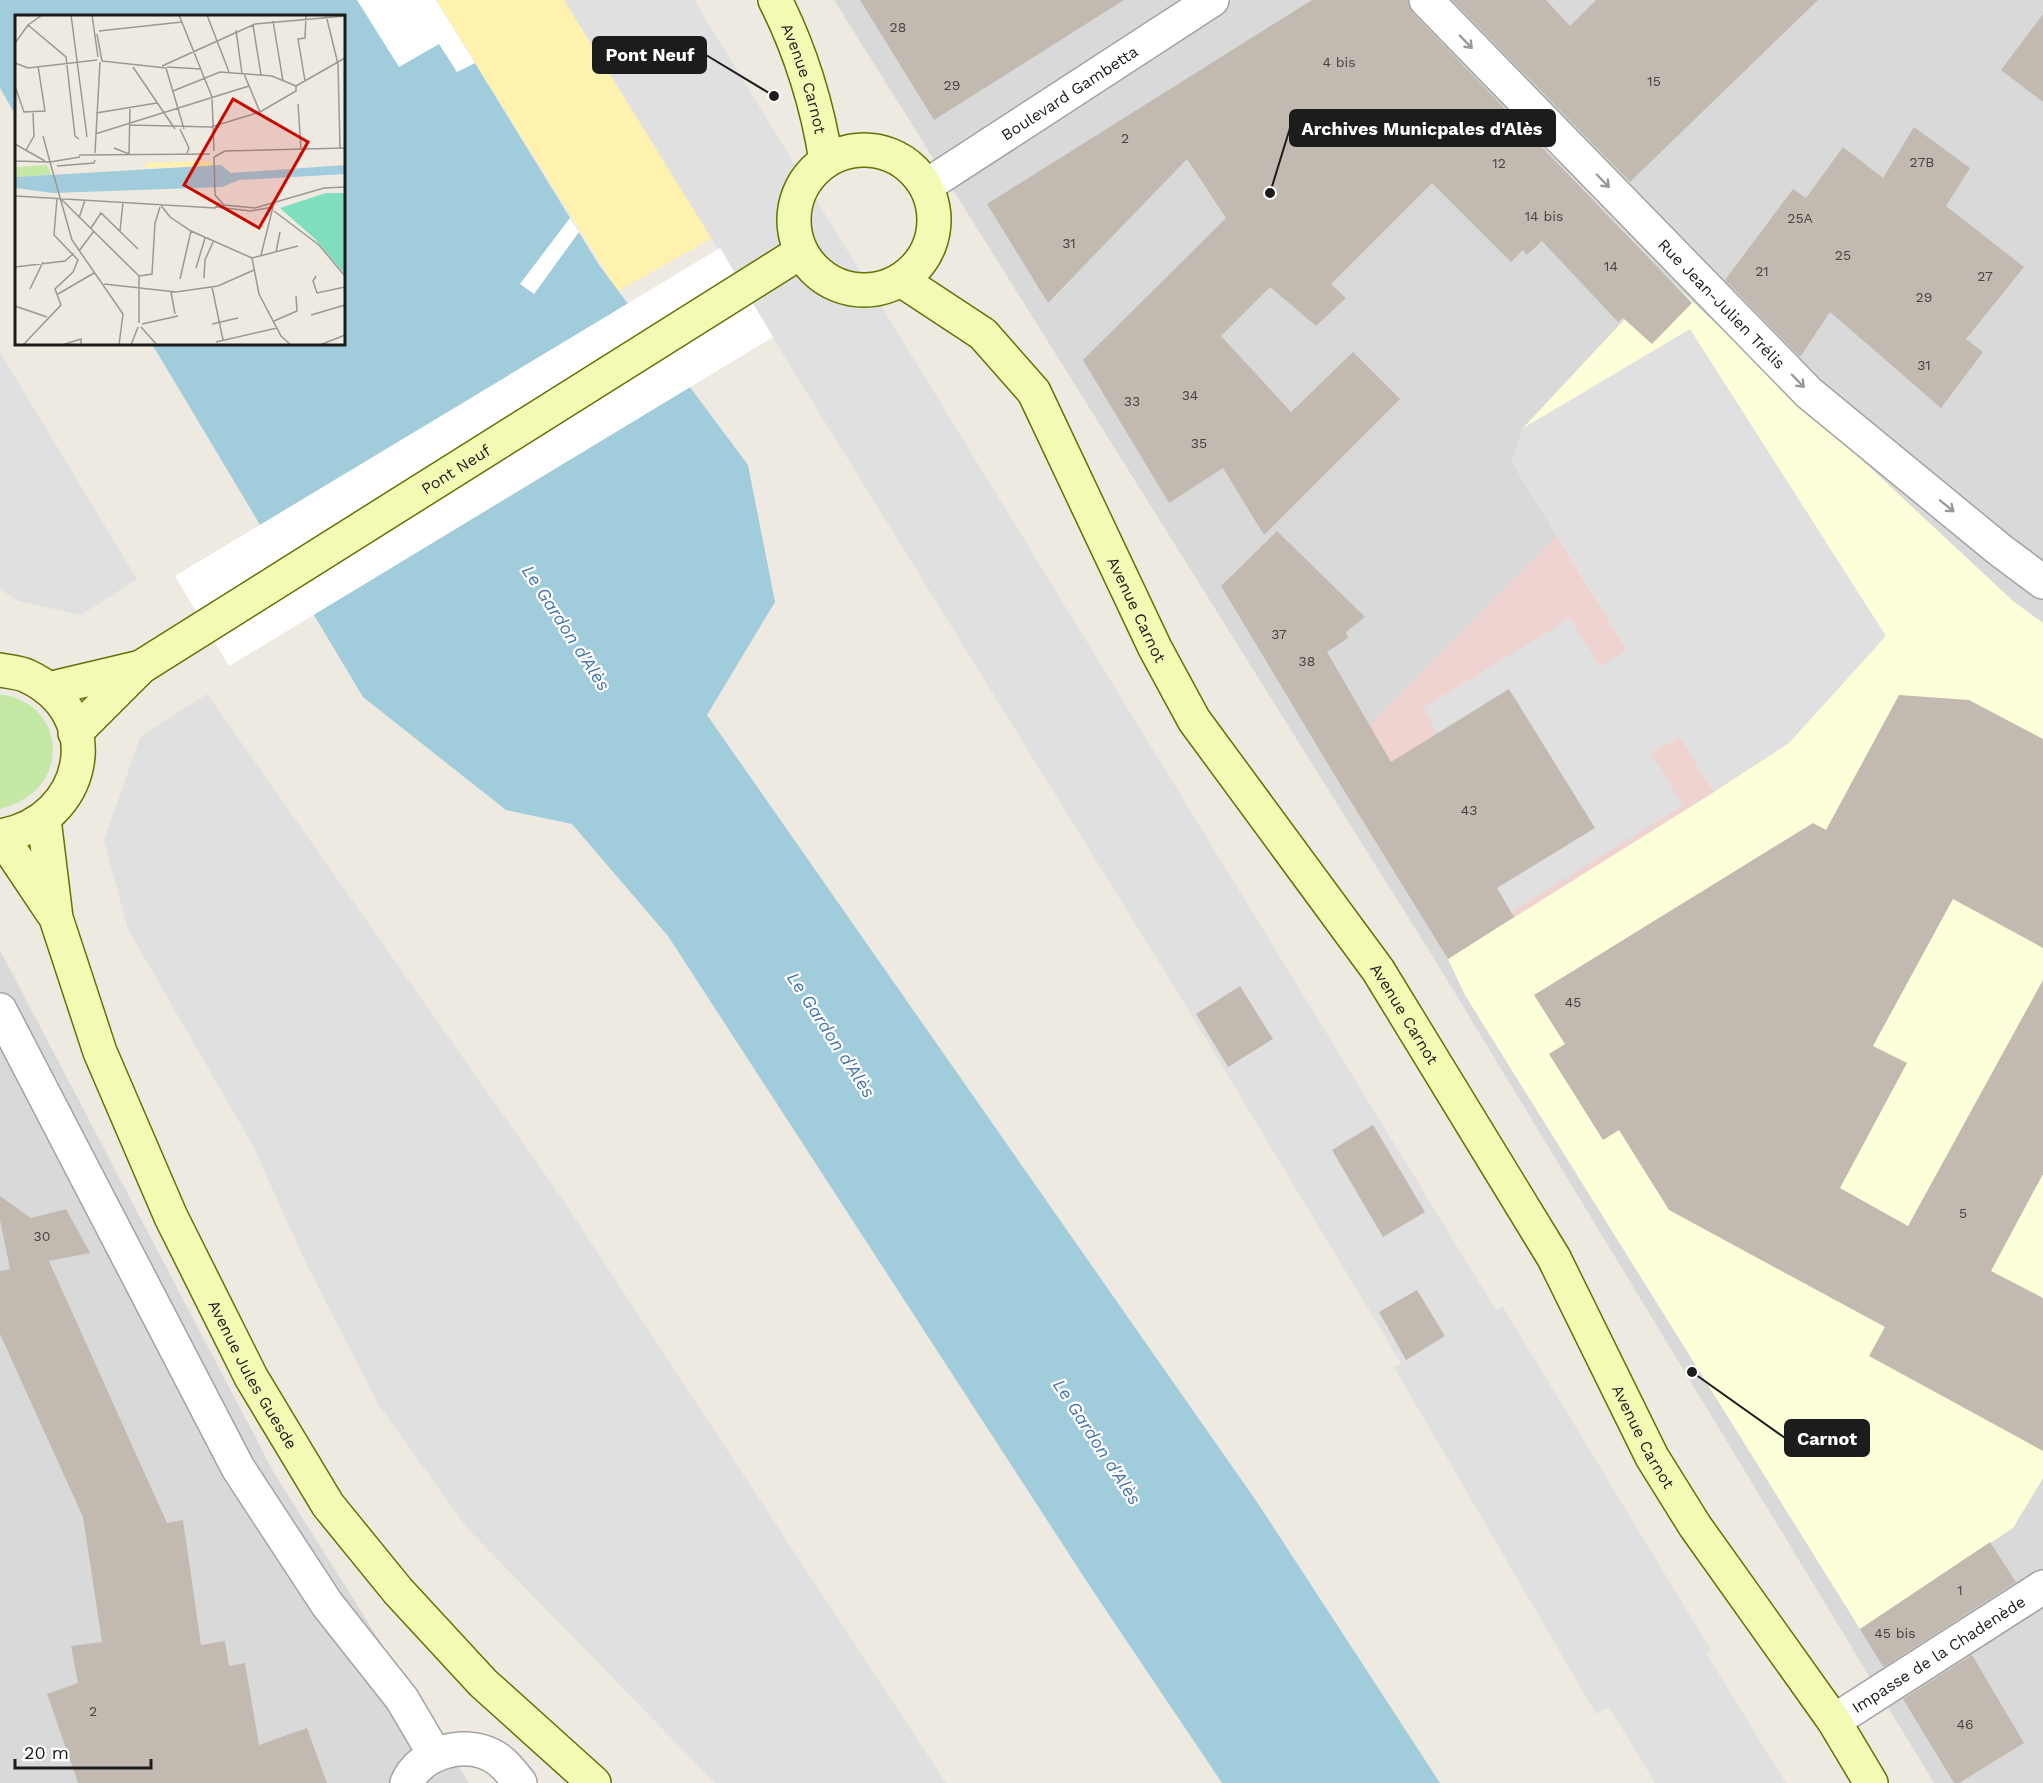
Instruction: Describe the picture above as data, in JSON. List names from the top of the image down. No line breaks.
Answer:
{"streets":{"main road":["Avenue Carnot","Pont Neuf","Avenue Jules Guesde"],"street":["Boulevard Gambetta","Rue Jean-Julien Trélis","Impasse de la Chadenède"]},"crossings":[["Avenue Carnot","Boulevard Gambetta"],["Avenue Carnot","Pont Neuf"],["Avenue Carnot","Impasse de la Chadenède"],["Boulevard Gambetta","Pont Neuf"]],"one_way":["Rue Jean-Julien Trélis"],"water":["Le Gardon d'Alès"],"places":["Pont Neuf","Archives Municpales d'Alès","Carnot"],"house_numbers":["28","4 bis","15","29","2","27B","12","14 bis","25A","31","25","14","21","27","29","31","34","33","35","37","38","43","45","5","30","1","45 bis","2","46"],"scale_bar":"20 m"}
